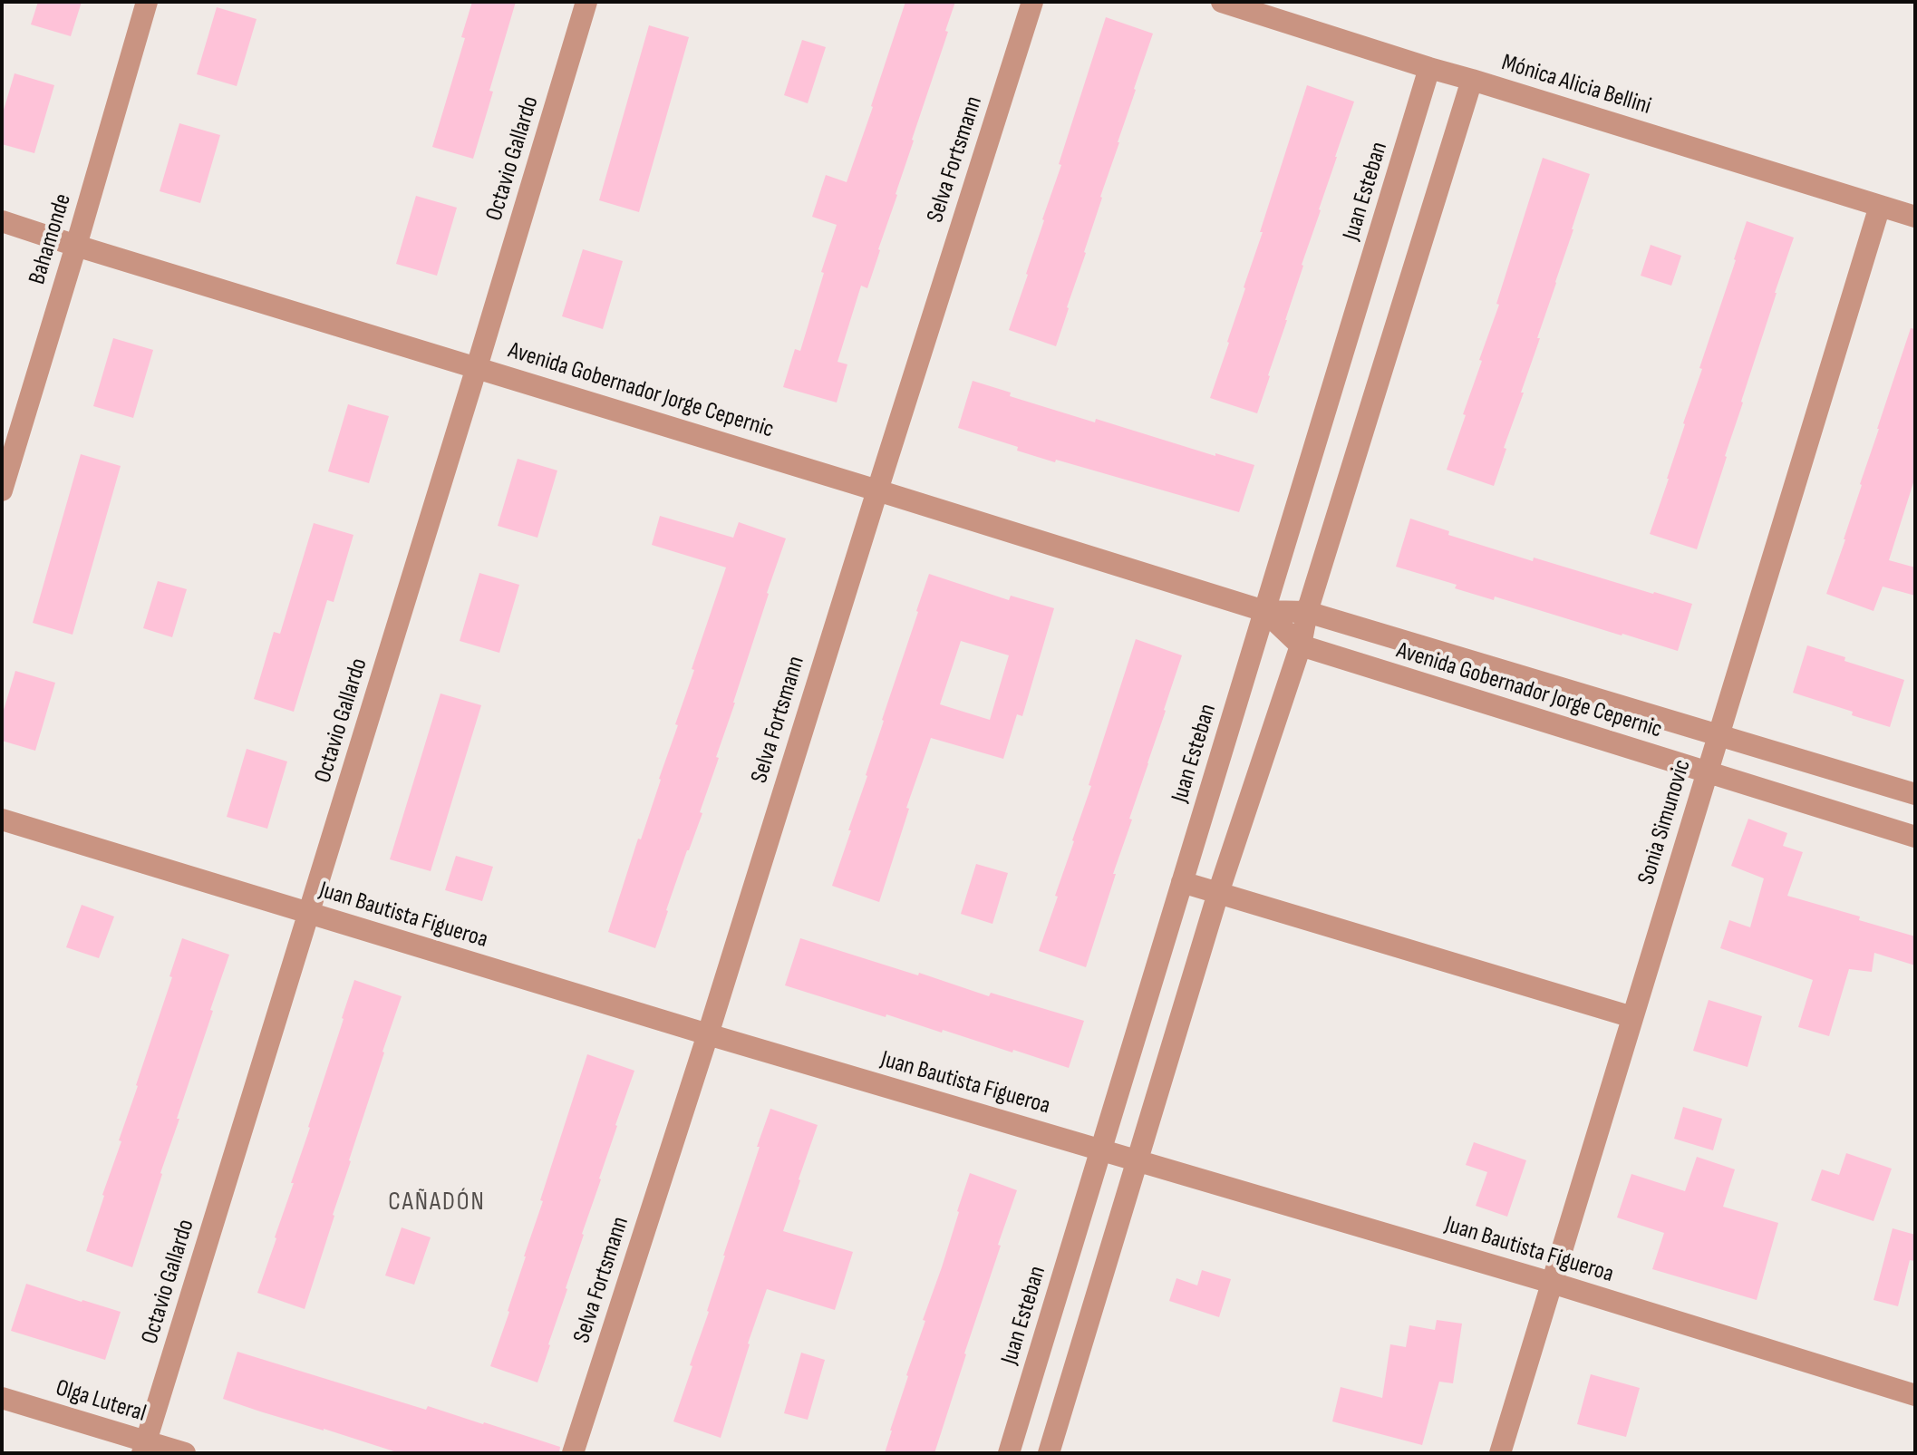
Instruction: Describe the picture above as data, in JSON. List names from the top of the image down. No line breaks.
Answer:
{"streets":{"street":["Mónica Alicia Bellini","Octavio Gallardo","Selva Fortsmann","Juan Esteban","Bahamonde","Avenida Gobernador Jorge Cepernic","Sonia Simunovic","Juan Bautista Figueroa","Olga Luteral"]},"crossings":[["Mónica Alicia Bellini","Juan Esteban"],["Mónica Alicia Bellini","Sonia Simunovic"],["Octavio Gallardo","Avenida Gobernador Jorge Cepernic"],["Octavio Gallardo","Juan Bautista Figueroa"],["Octavio Gallardo","Olga Luteral"],["Selva Fortsmann","Avenida Gobernador Jorge Cepernic"],["Selva Fortsmann","Juan Bautista Figueroa"],["Juan Esteban","Avenida Gobernador Jorge Cepernic"],["Juan Esteban","Juan Bautista Figueroa"],["Bahamonde","Avenida Gobernador Jorge Cepernic"],["Avenida Gobernador Jorge Cepernic","Sonia Simunovic"],["Sonia Simunovic","Juan Bautista Figueroa"]],"districts":["CAÑADÓN"]}
